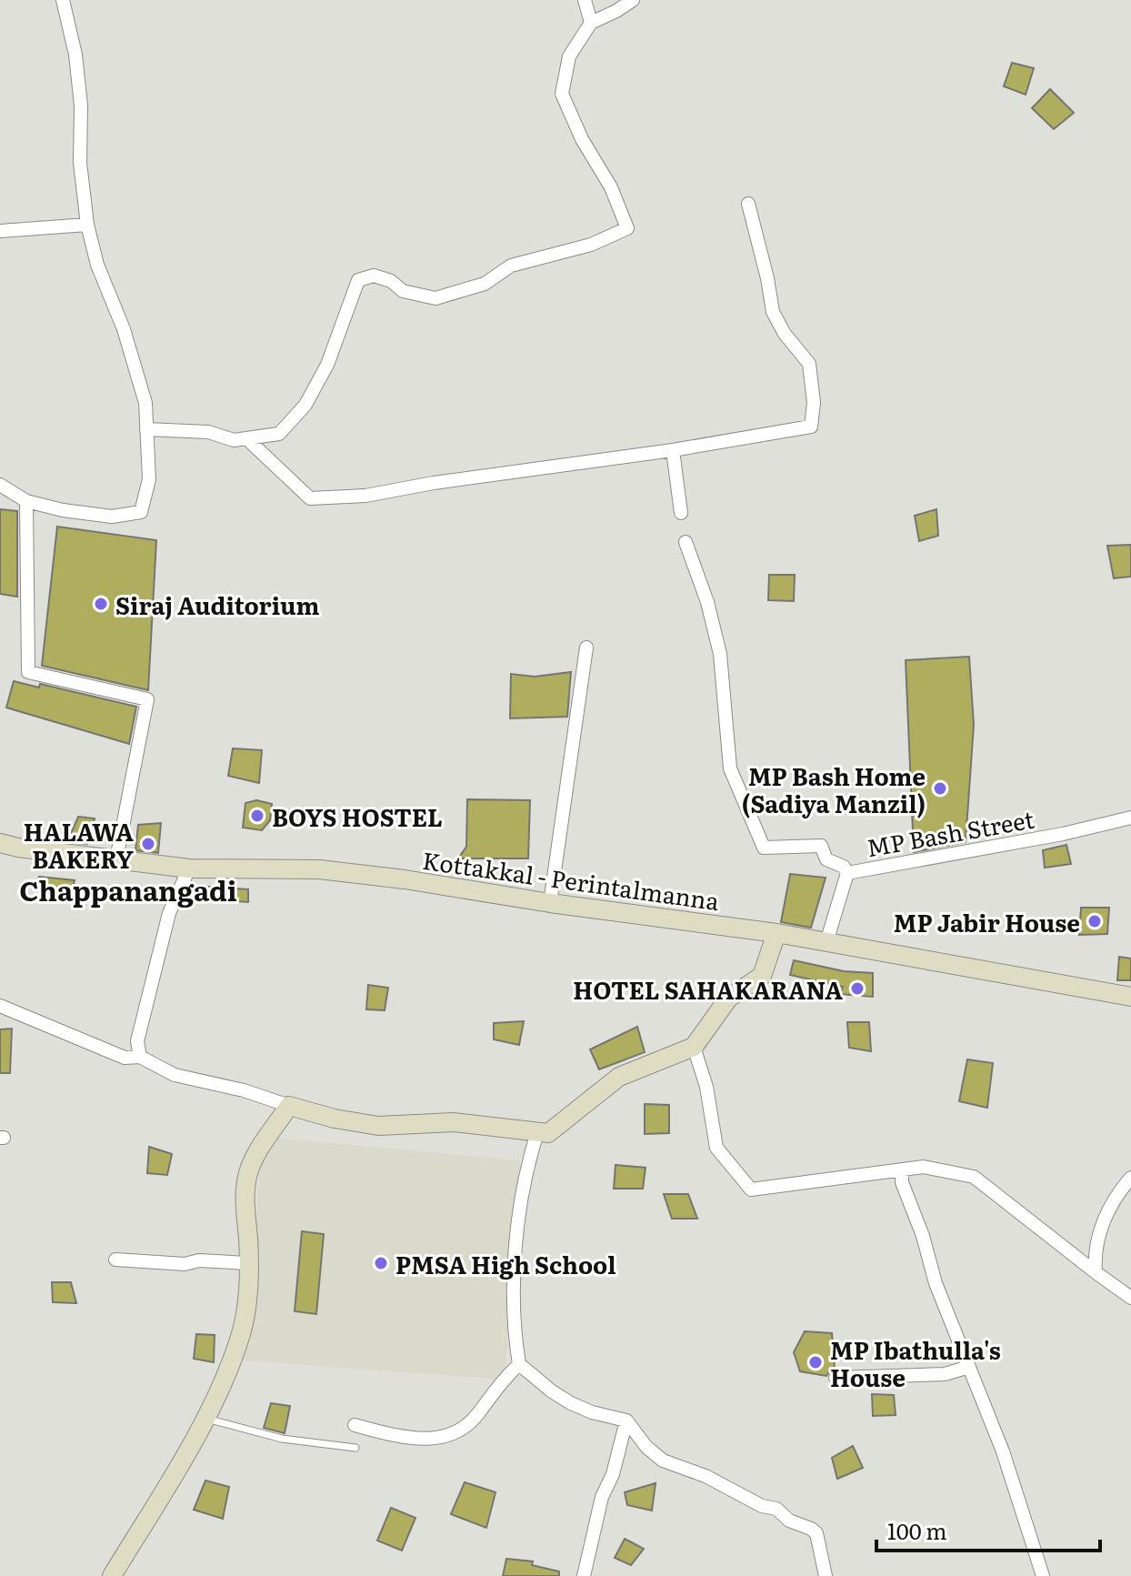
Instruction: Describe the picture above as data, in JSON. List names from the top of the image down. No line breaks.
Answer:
{"streets":{"main road":["Kottakkal - Perintalmanna"],"street":["MP Bash Street"]},"crossings":[["MP Bash Street","Kottakkal - Perintalmanna"]],"districts":["Chappanangadi"],"places":["Siraj Auditorium","MP Bash Home (Sadiya Manzil)","BOYS HOSTEL","HALAWA BAKERY","MP Jabir House","HOTEL SAHAKARANA","PMSA High School","MP Ibathulla's House"],"scale_bar":"100 m"}
